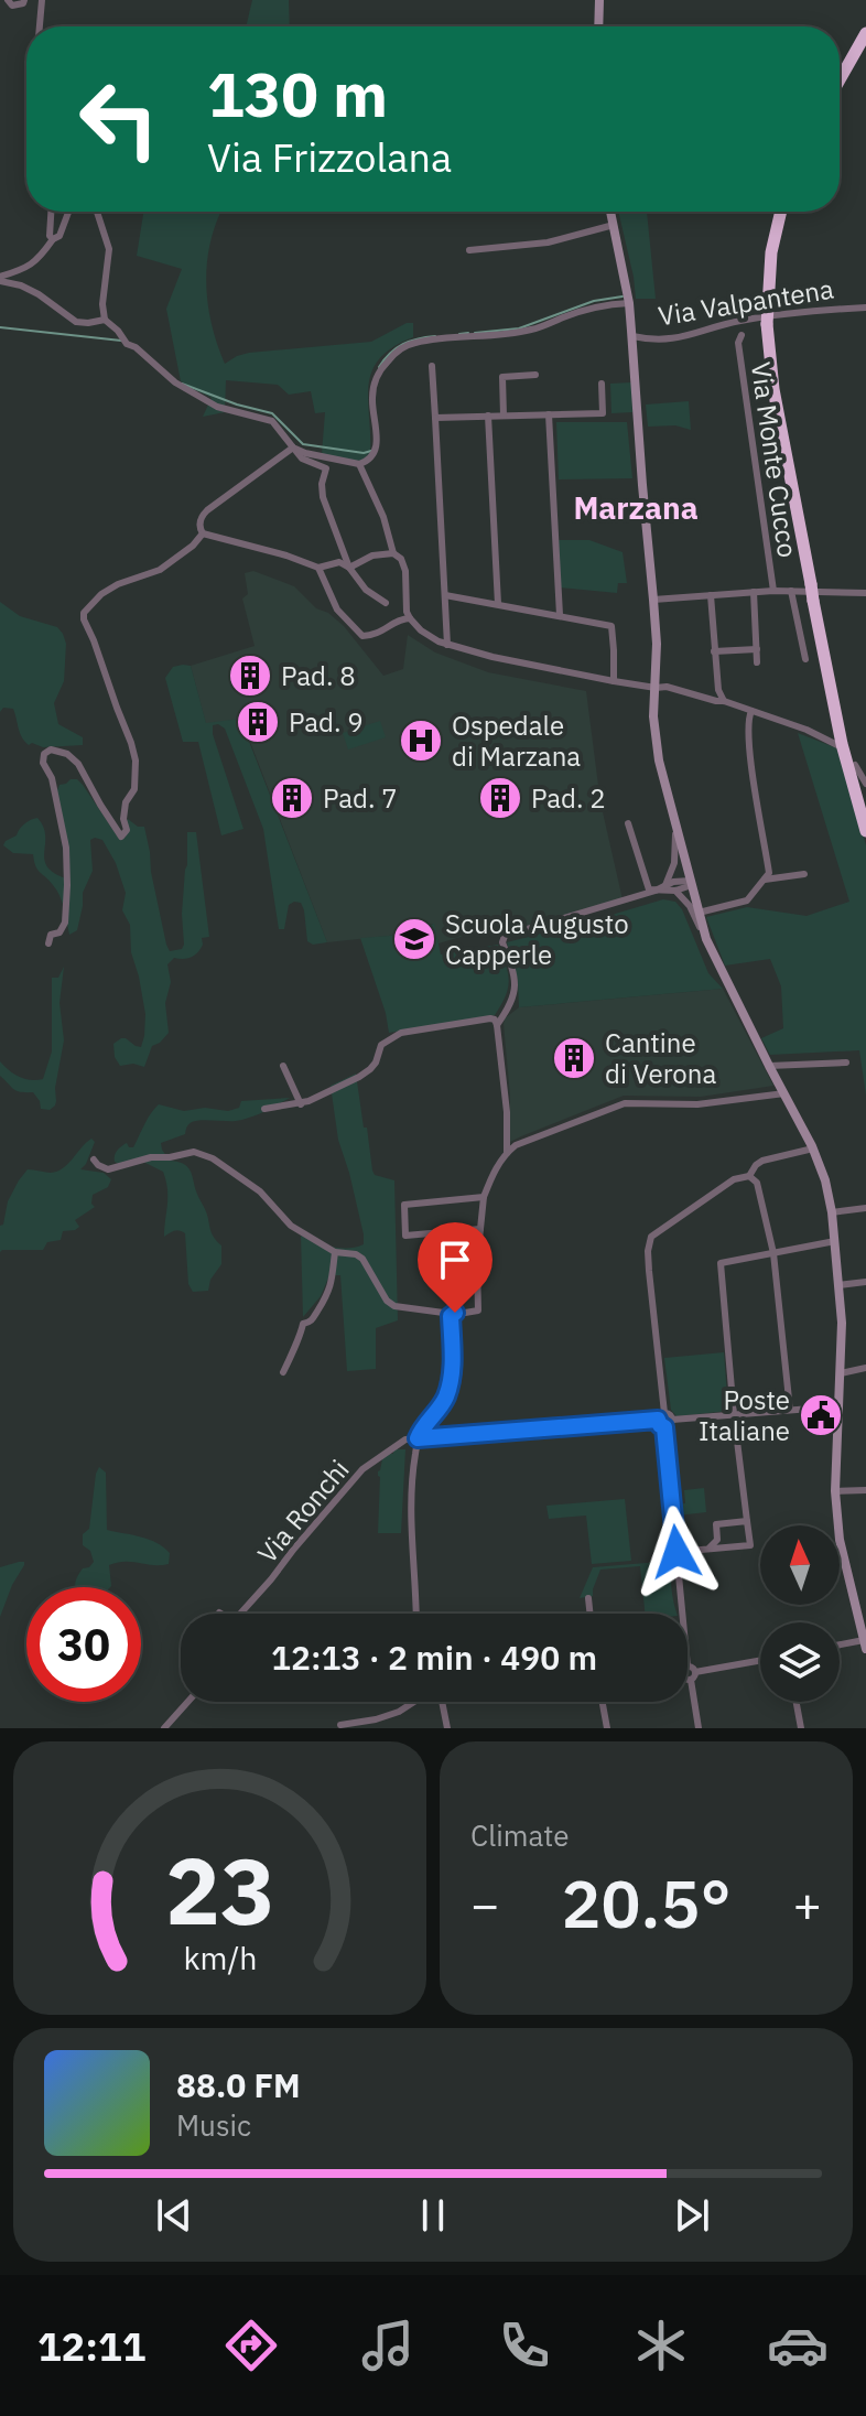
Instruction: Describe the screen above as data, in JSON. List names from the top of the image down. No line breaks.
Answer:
{"streets":{"street":["Via Valpantena","Via Monte Cucco","Via Ronchi"]},"crossings":[["Via Valpantena","Via Monte Cucco"]],"districts":["Marzana"],"places":{"building":["Pad. 8","Pad. 9","Pad. 7","Pad. 2","Cantine di Verona"],"hospital":["Ospedale di Marzana"],"school or university":["Scuola Augusto Capperle"],"public building":["Poste Italiane"]},"north":"top","page":{"turn":["130 m","Via Frizzolana"],"limit":"30","trip":"12:13 · 2 min · 490 m","tile":"Climate","heat":["−","20.5°","+"],"song":["88.0 FM","Music"],"tabs":"12:11","gauge":["23","km/h"]}}
